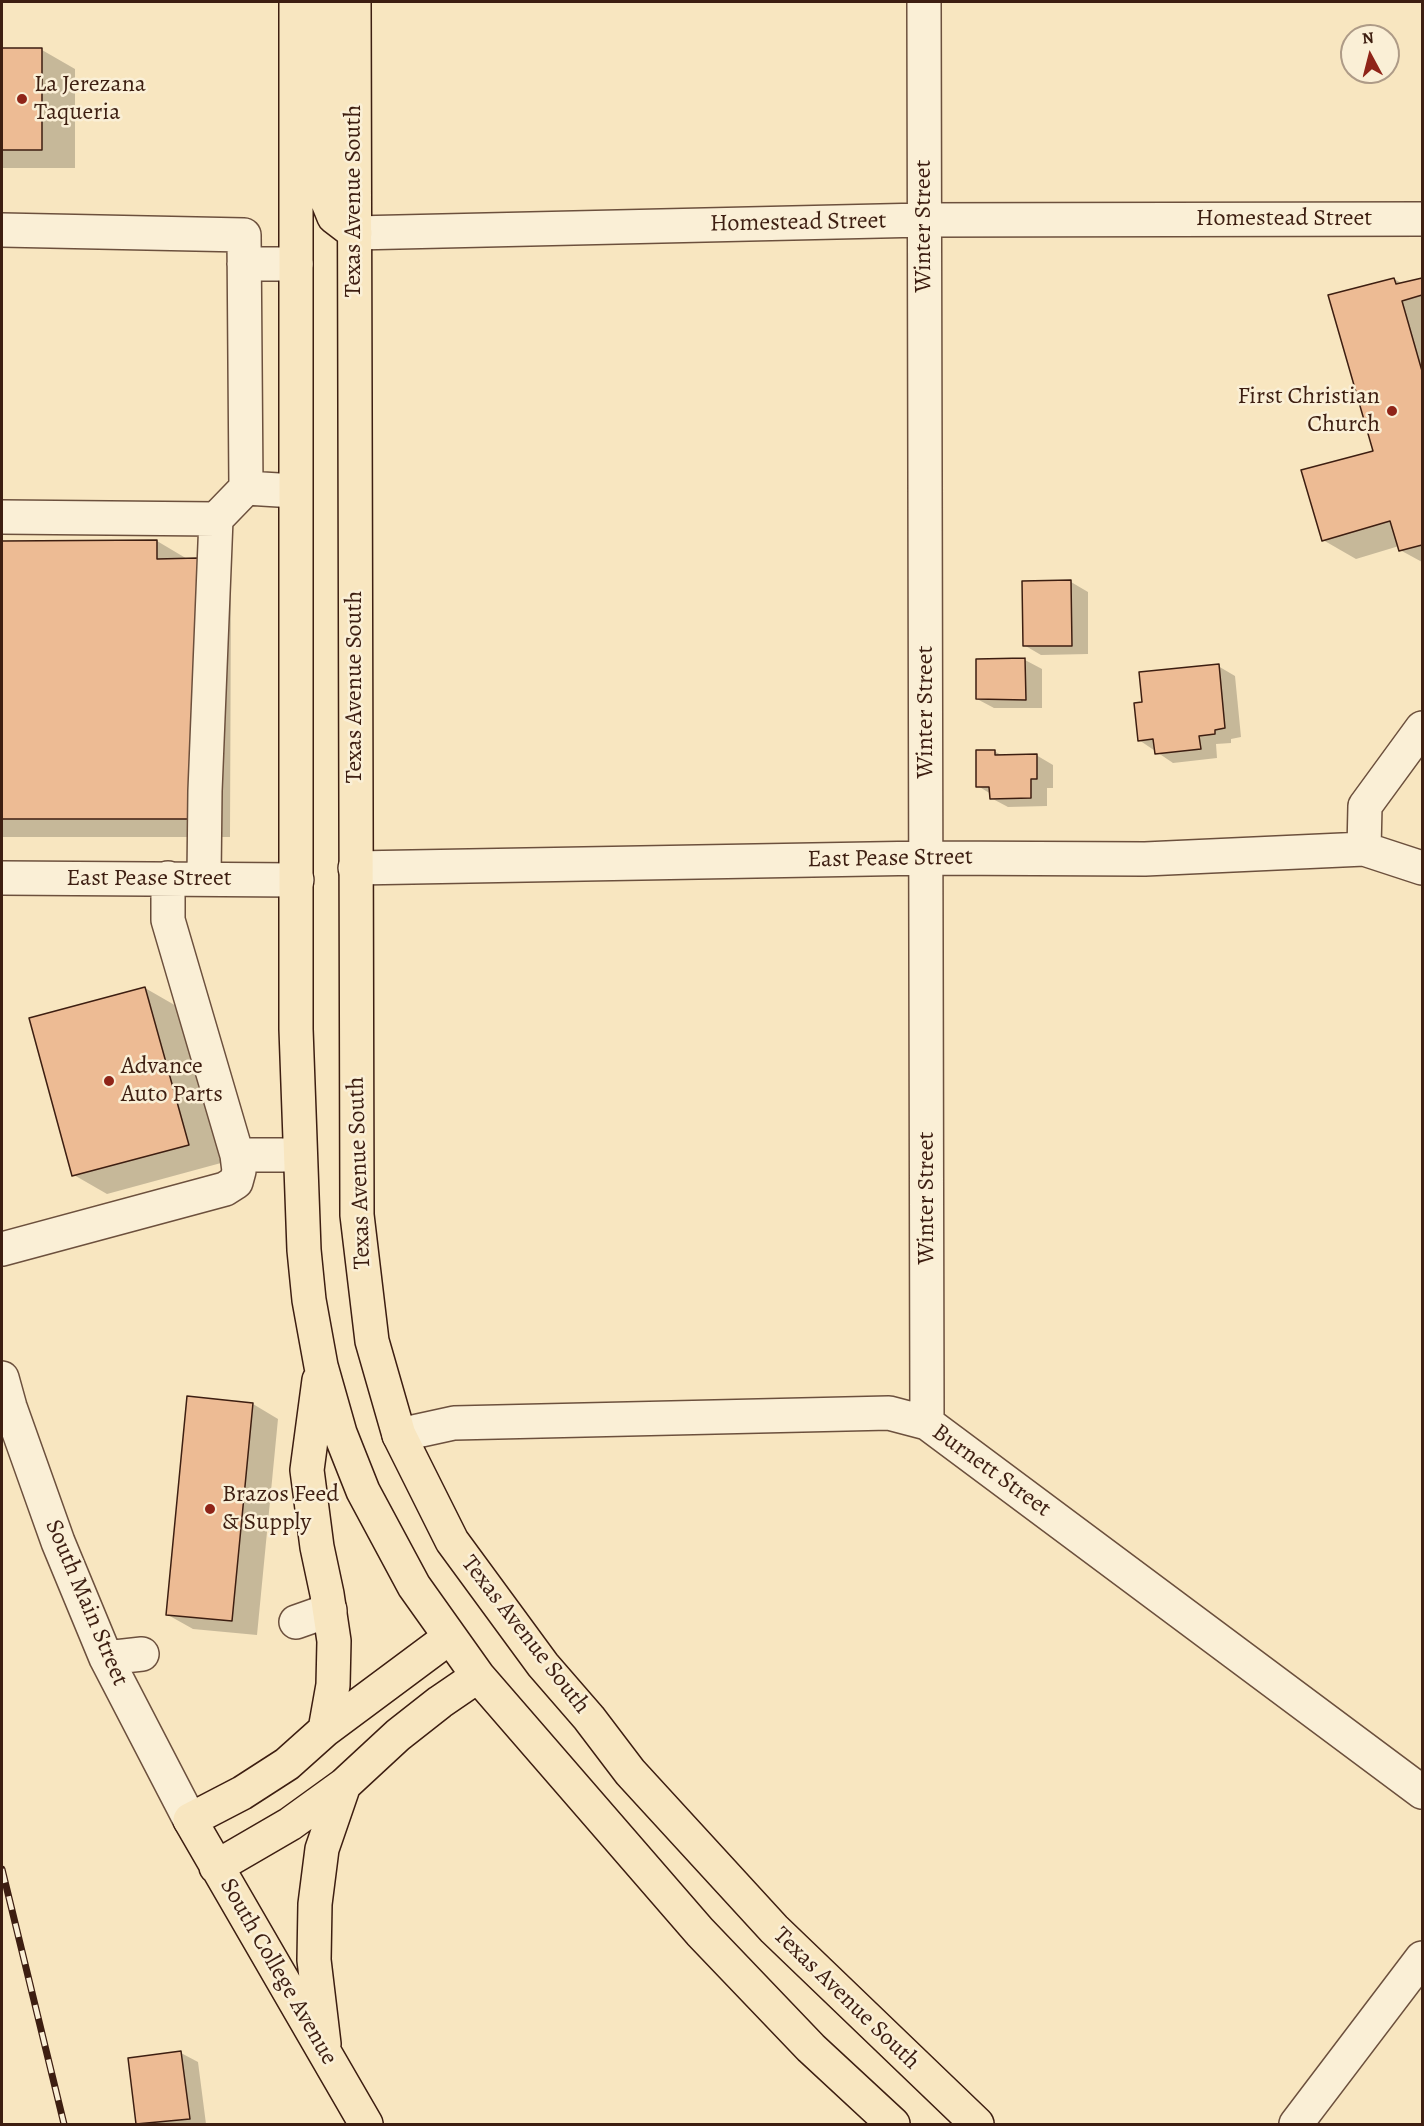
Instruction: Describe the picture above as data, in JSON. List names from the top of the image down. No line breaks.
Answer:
{"streets":{"main road":["Texas Avenue South","South College Avenue"],"street":["Homestead Street","Winter Street","East Pease Street","Burnett Street","South Main Street"]},"crossings":[["Texas Avenue South","Homestead Street"],["Texas Avenue South","East Pease Street"],["Texas Avenue South","Burnett Street"],["Homestead Street","Winter Street"],["Winter Street","East Pease Street"],["Winter Street","Burnett Street"],["South Main Street","South College Avenue"]],"places":["La Jerezana Taqueria","First Christian Church","Advance Auto Parts","Brazos Feed & Supply"],"north":"top"}
